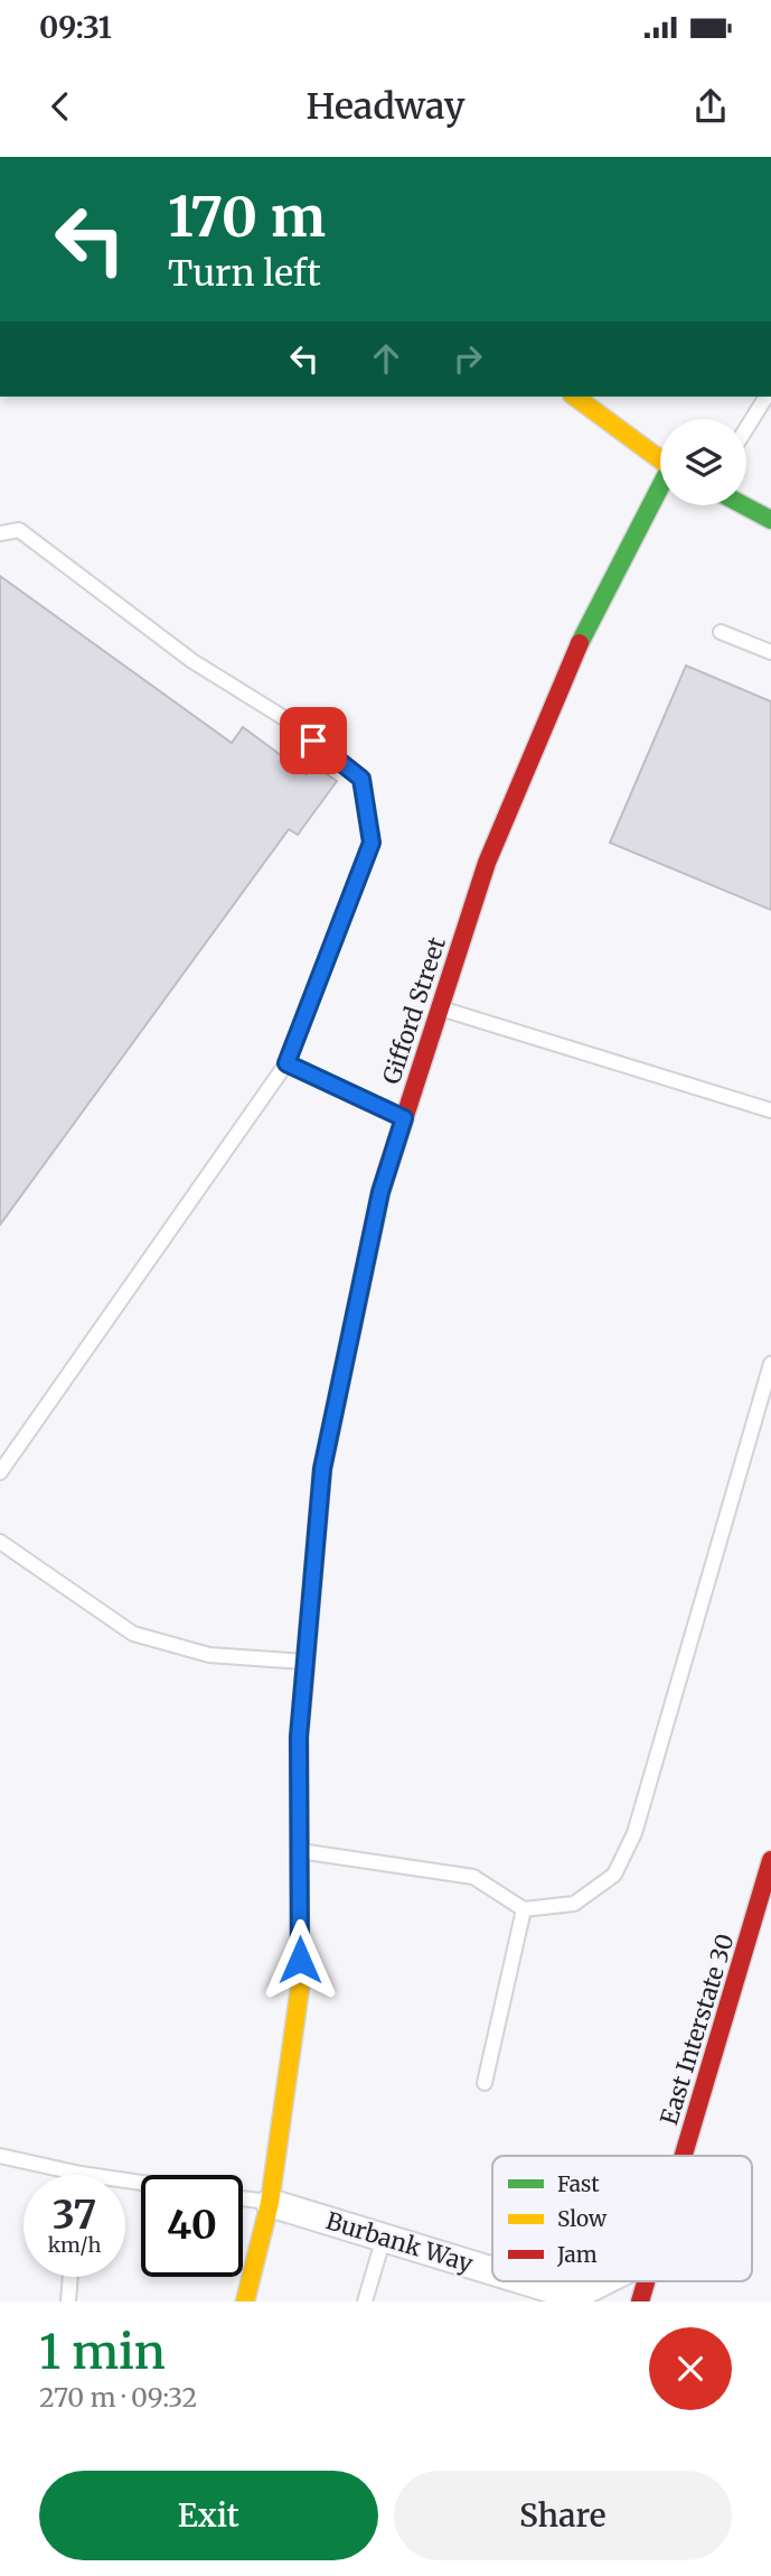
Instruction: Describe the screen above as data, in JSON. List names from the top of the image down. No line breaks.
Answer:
{"streets":{"street":["Gifford Street","East Interstate 30","Burbank Way"]},"crossings":[["Gifford Street","Burbank Way"]],"legend":["Fast","Slow","Jam"],"page":{"status":"09:31","header":"Headway","turn":["170 m","Turn left"],"speed":"37 km/h","limit":"40","heading":["1 min","270 m · 09:32"],"buttons":["Exit","Share"]}}
